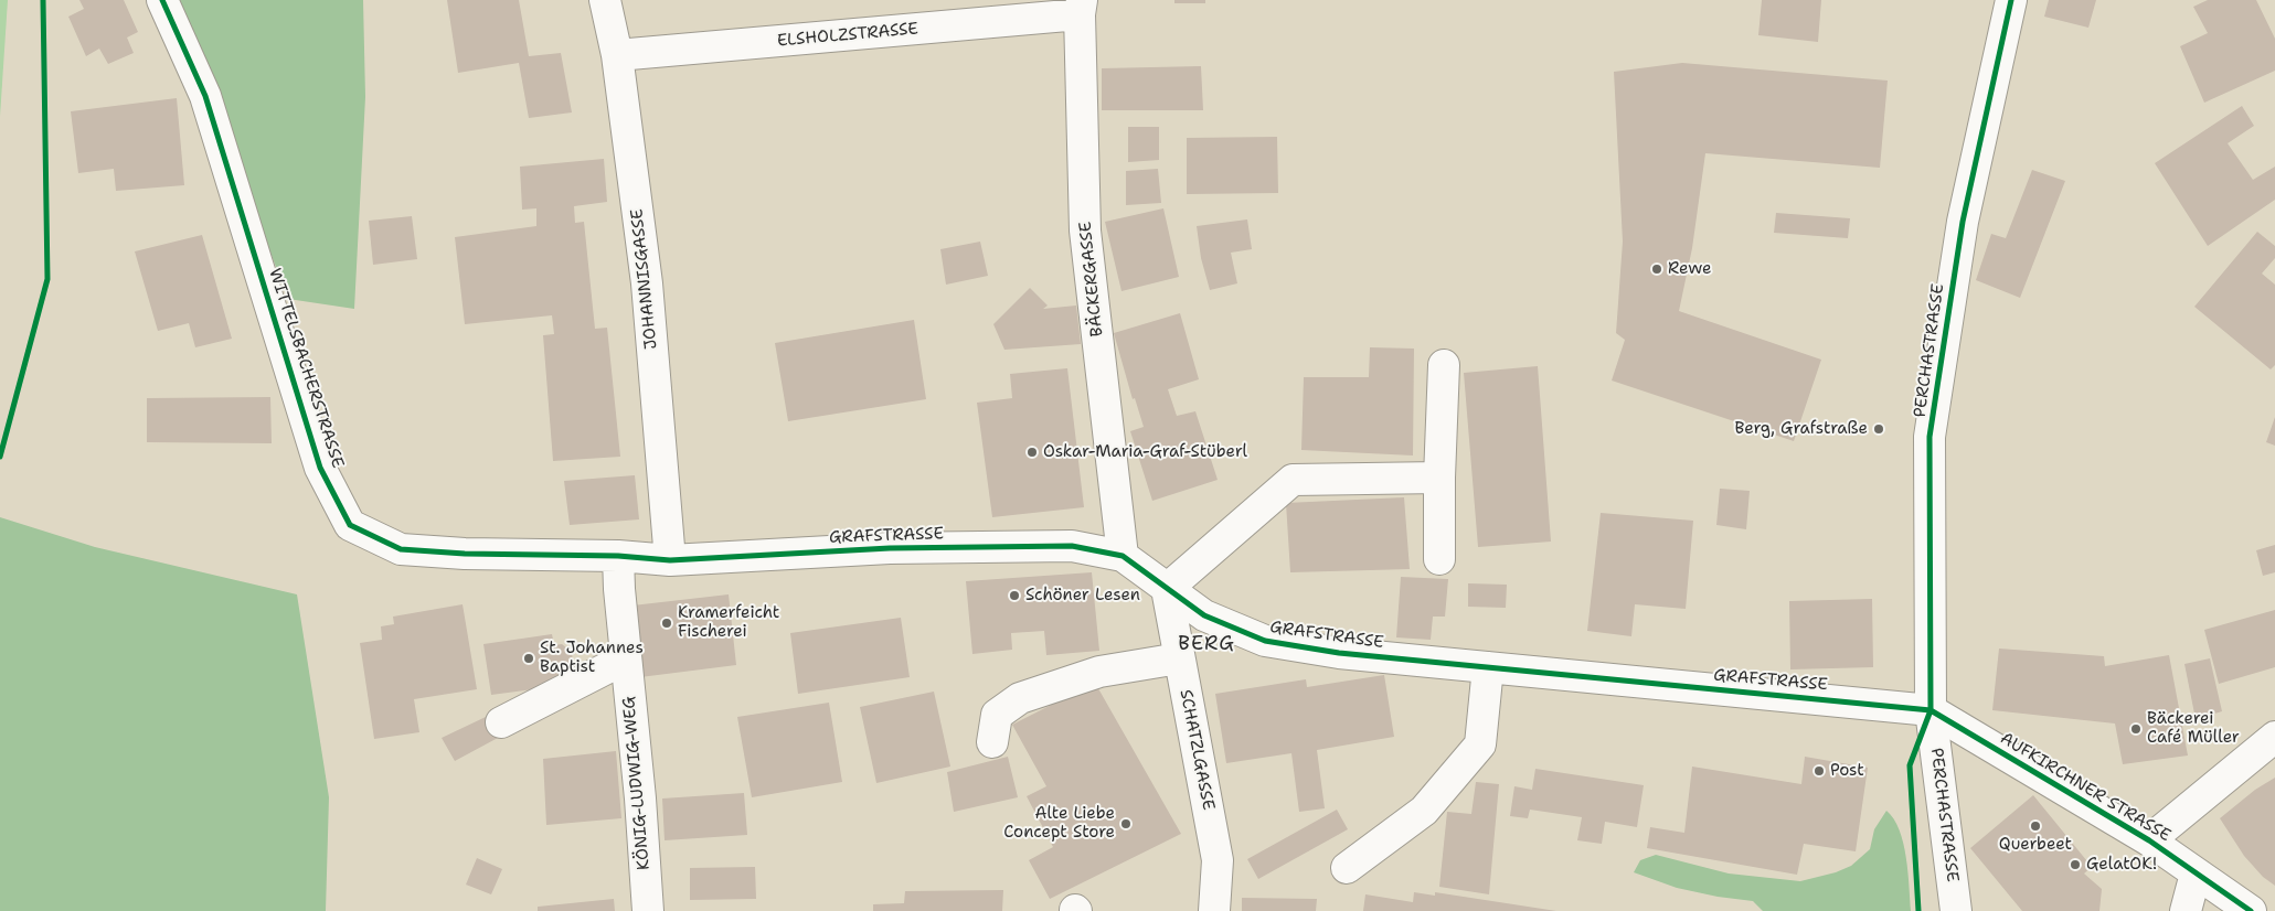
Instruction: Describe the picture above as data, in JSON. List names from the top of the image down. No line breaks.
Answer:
{"streets":{"street":["ELSHOLZSTRASSE","JOHANNISGASSE","BÄCKERGASSE","PERCHASTRASSE","WITTELSBACHERSTRASSE","GRAFSTRASSE","SCHATZLGASSE","KÖNIG-LUDWIG-WEG","AUFKIRCHNER STRASSE"]},"crossings":[["ELSHOLZSTRASSE","JOHANNISGASSE"],["ELSHOLZSTRASSE","BÄCKERGASSE"],["JOHANNISGASSE","WITTELSBACHERSTRASSE"],["JOHANNISGASSE","GRAFSTRASSE"],["JOHANNISGASSE","KÖNIG-LUDWIG-WEG"],["BÄCKERGASSE","GRAFSTRASSE"],["PERCHASTRASSE","GRAFSTRASSE"],["PERCHASTRASSE","AUFKIRCHNER STRASSE"],["WITTELSBACHERSTRASSE","GRAFSTRASSE"],["WITTELSBACHERSTRASSE","KÖNIG-LUDWIG-WEG"],["GRAFSTRASSE","SCHATZLGASSE"],["GRAFSTRASSE","KÖNIG-LUDWIG-WEG"],["GRAFSTRASSE","AUFKIRCHNER STRASSE"]],"districts":["BERG"],"places":["Rewe","Berg, Grafstraße","Oskar-Maria-Graf-Stüberl","Schöner Lesen","Kramerfeicht Fischerei","St. Johannes Baptist","Bäckerei Café Müller","Post","Alte Liebe Concept Store","Querbeet","GelatOK!"]}
